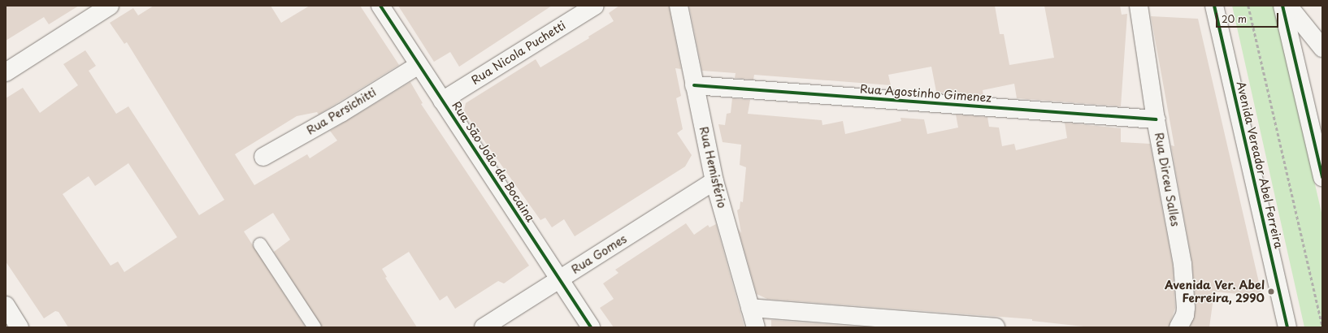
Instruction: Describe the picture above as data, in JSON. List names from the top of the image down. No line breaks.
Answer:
{"streets":{"street":["Rua Nicola Puchetti","Rua Agostinho Gimenez","Rua Persichitti","Rua São João da Bocaina","Avenida Vereador Abel Ferreira","Rua Hemisfério","Rua Dirceu Salles","Rua Gomes"]},"crossings":[["Rua Nicola Puchetti","Rua São João da Bocaina"],["Rua Agostinho Gimenez","Rua Hemisfério"],["Rua Agostinho Gimenez","Rua Dirceu Salles"],["Rua Persichitti","Rua São João da Bocaina"],["Rua São João da Bocaina","Rua Gomes"],["Rua Hemisfério","Rua Gomes"]],"places":["Avenida Ver. Abel Ferreira, 2990"],"scale_bar":"20 m"}
